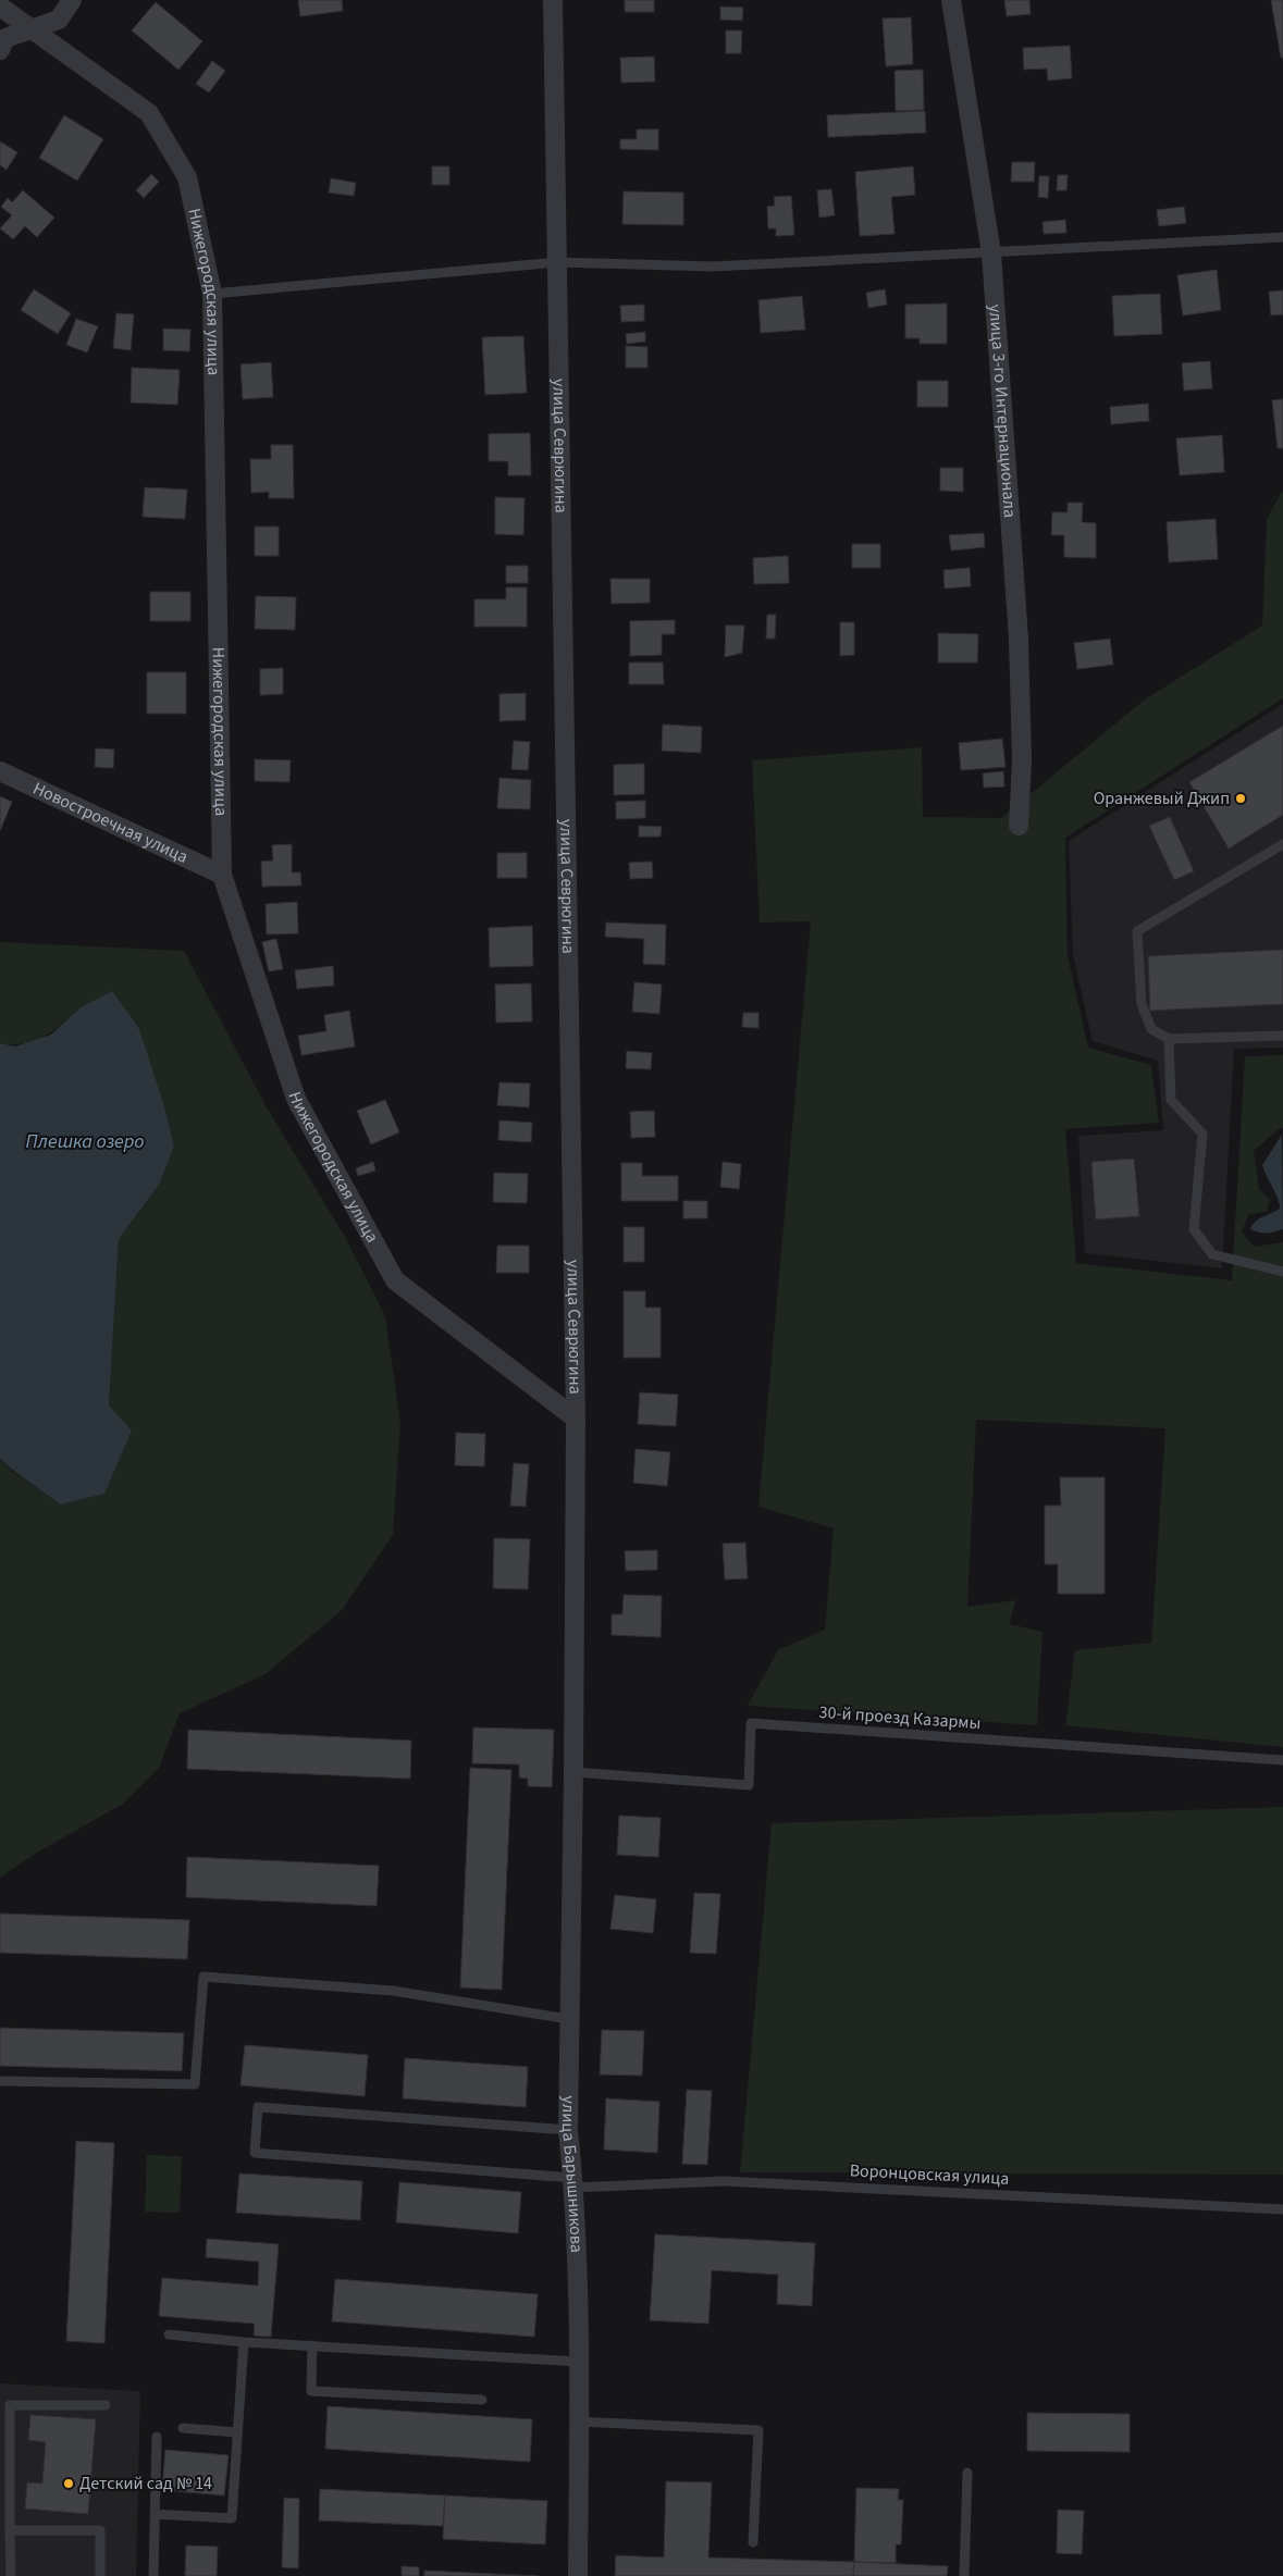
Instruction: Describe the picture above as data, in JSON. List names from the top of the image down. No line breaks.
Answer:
{"streets":{"street":["Нижегородская улица","улица 3-го Интернационала","улица Севрюгина","Новостроечная улица","улица Барышникова"],"lane":["30-й проезд Казармы","Воронцовская улица"]},"crossings":[["Нижегородская улица","улица Севрюгина"],["Нижегородская улица","Новостроечная улица"],["улица Севрюгина","30-й проезд Казармы"],["улица Севрюгина","улица Барышникова"],["30-й проезд Казармы","улица Барышникова"],["улица Барышникова","Воронцовская улица"]],"water":["Плешка озеро"],"places":["Оранжевый Джип","Детский сад № 14"]}
